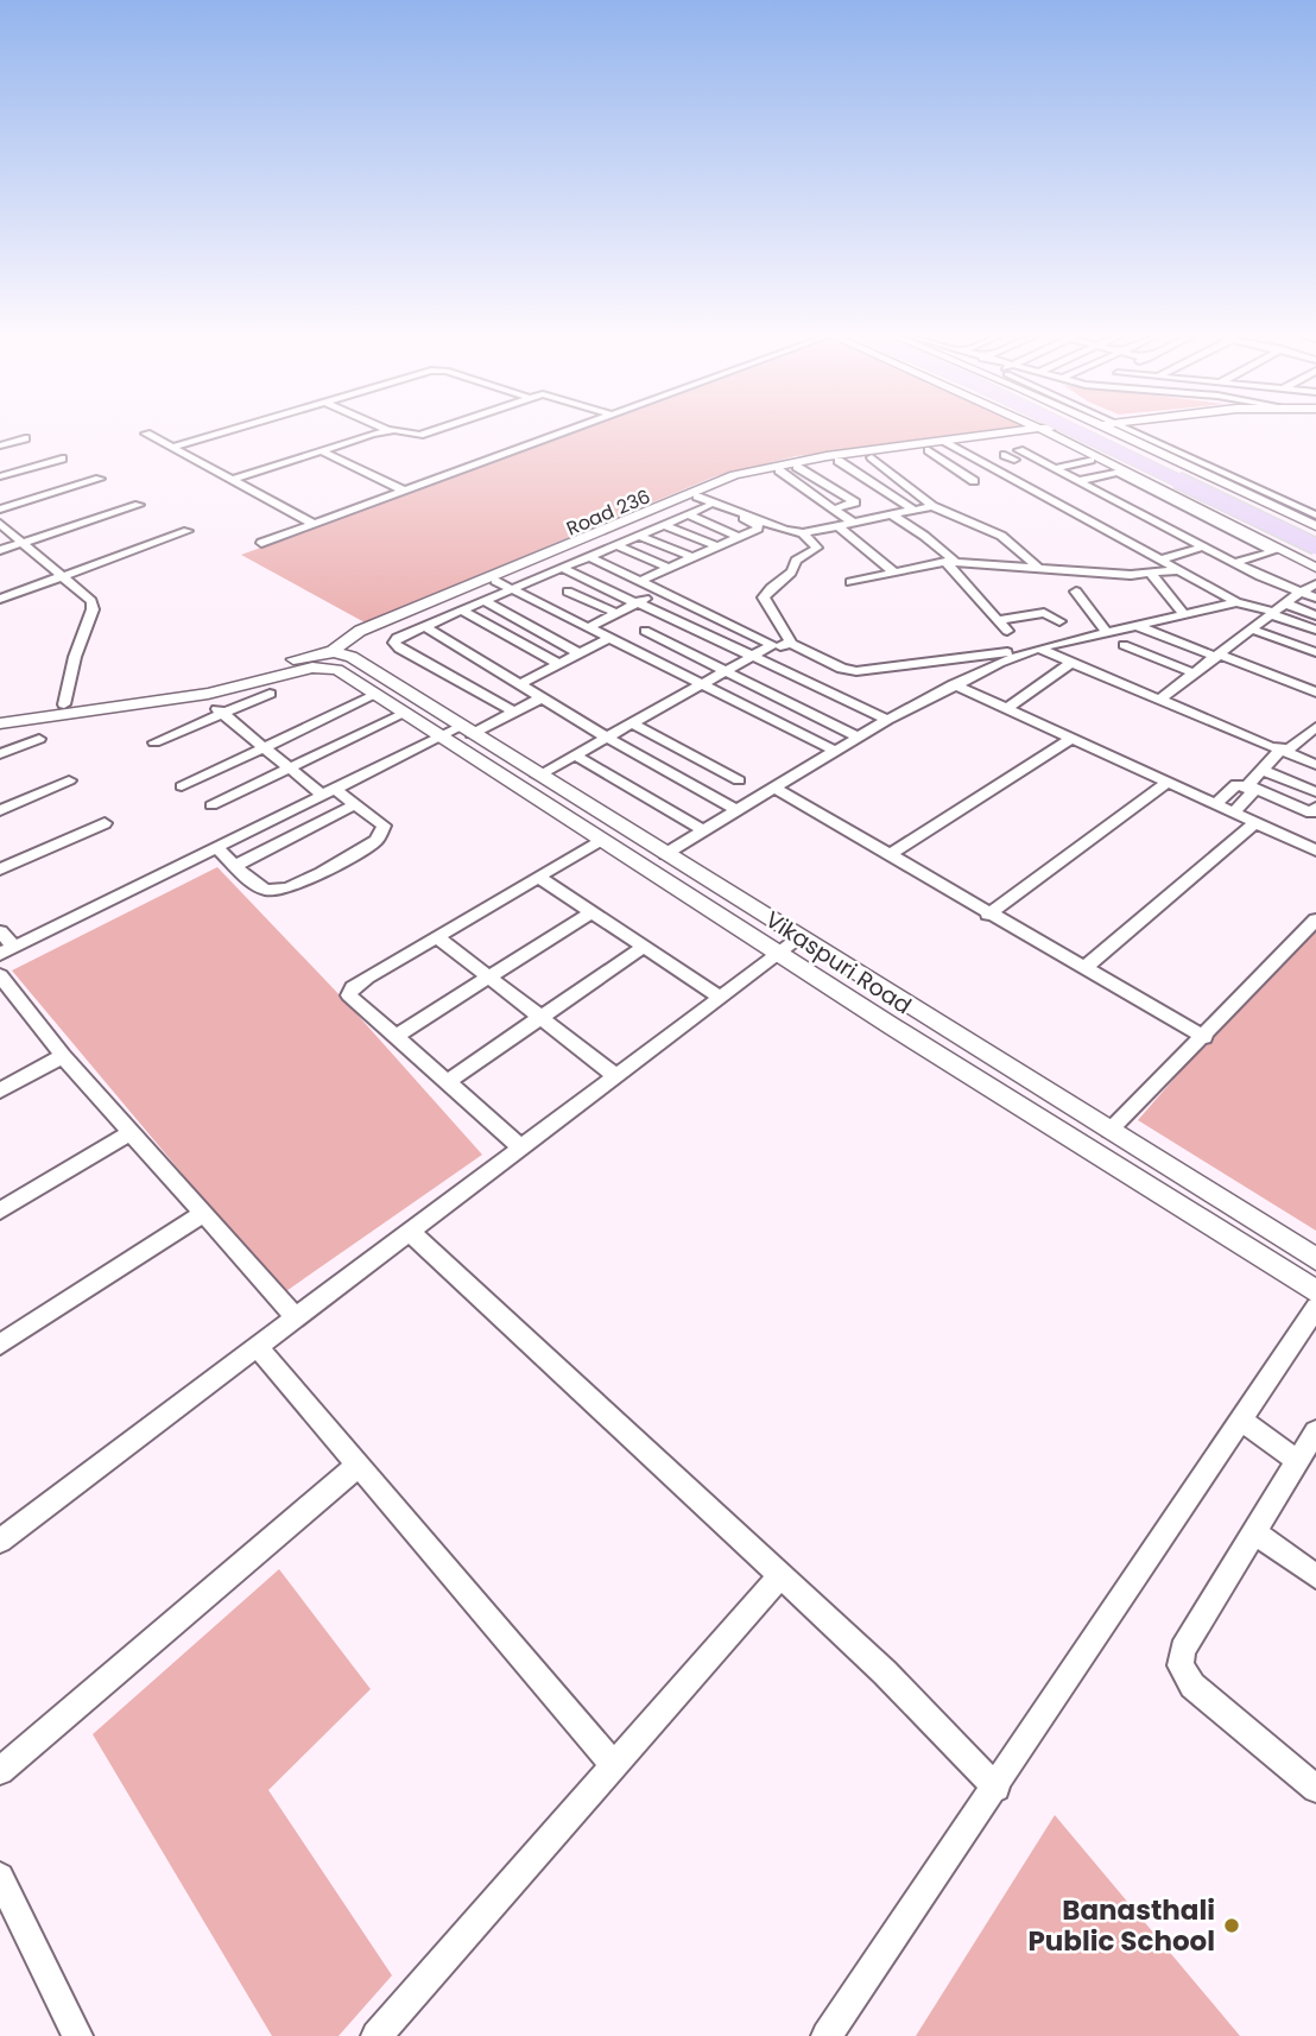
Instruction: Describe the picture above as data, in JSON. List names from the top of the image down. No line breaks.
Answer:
{"streets":{"street":["Road 236","Vikaspuri Road"]},"crossings":[["Road 236","Vikaspuri Road"]],"places":["Banasthali Public School"]}
